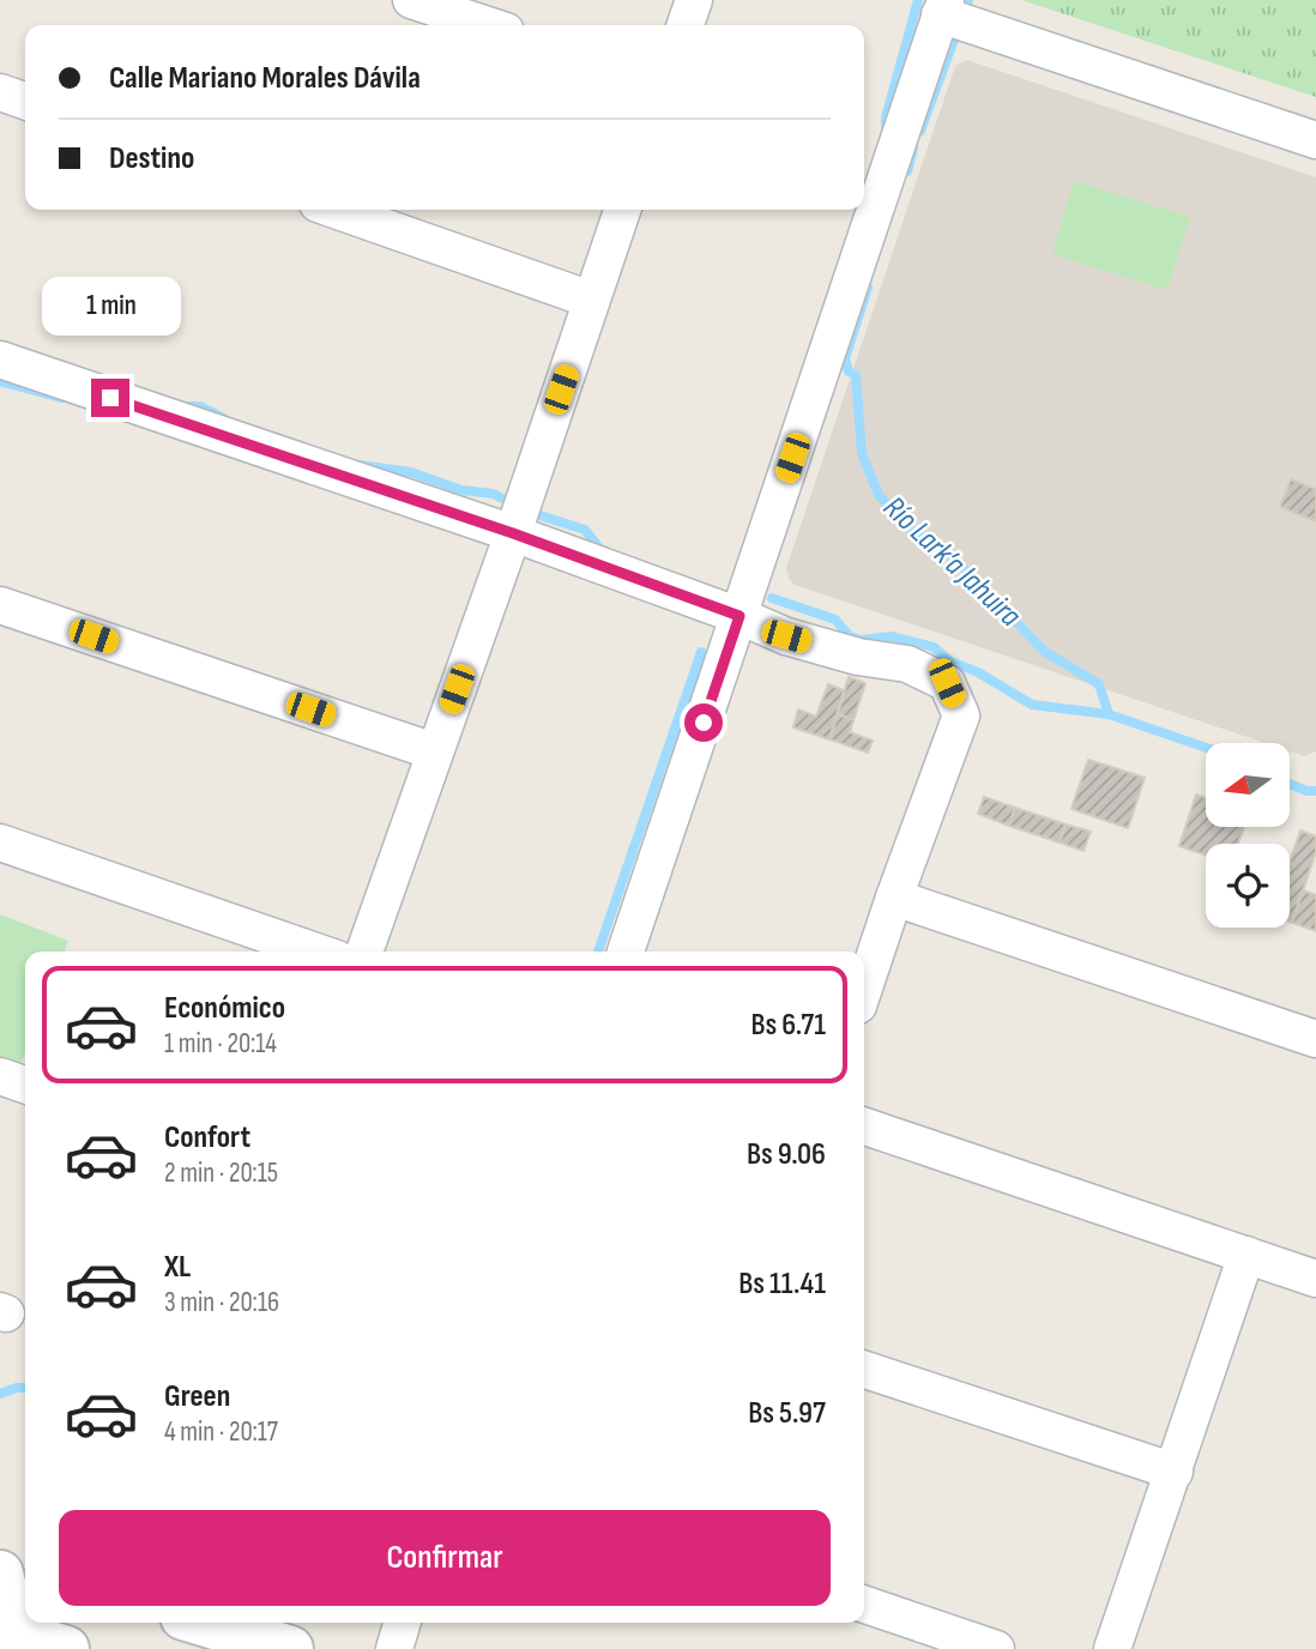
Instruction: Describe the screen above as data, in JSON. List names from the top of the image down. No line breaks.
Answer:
{"water":["Río Lark’a Jahuira"],"north":"left","page":{"banner":["Calle Mariano Morales Dávila","Destino"],"bubble":"1 min","list":[{"name":"Económico","note":"1 min · 20:14","value":"Bs 6.71"},{"name":"Confort","note":"2 min · 20:15","value":"Bs 9.06"},{"name":"XL","note":"3 min · 20:16","value":"Bs 11.41"},{"name":"Green","note":"4 min · 20:17","value":"Bs 5.97"}],"buttons":"Confirmar"}}
